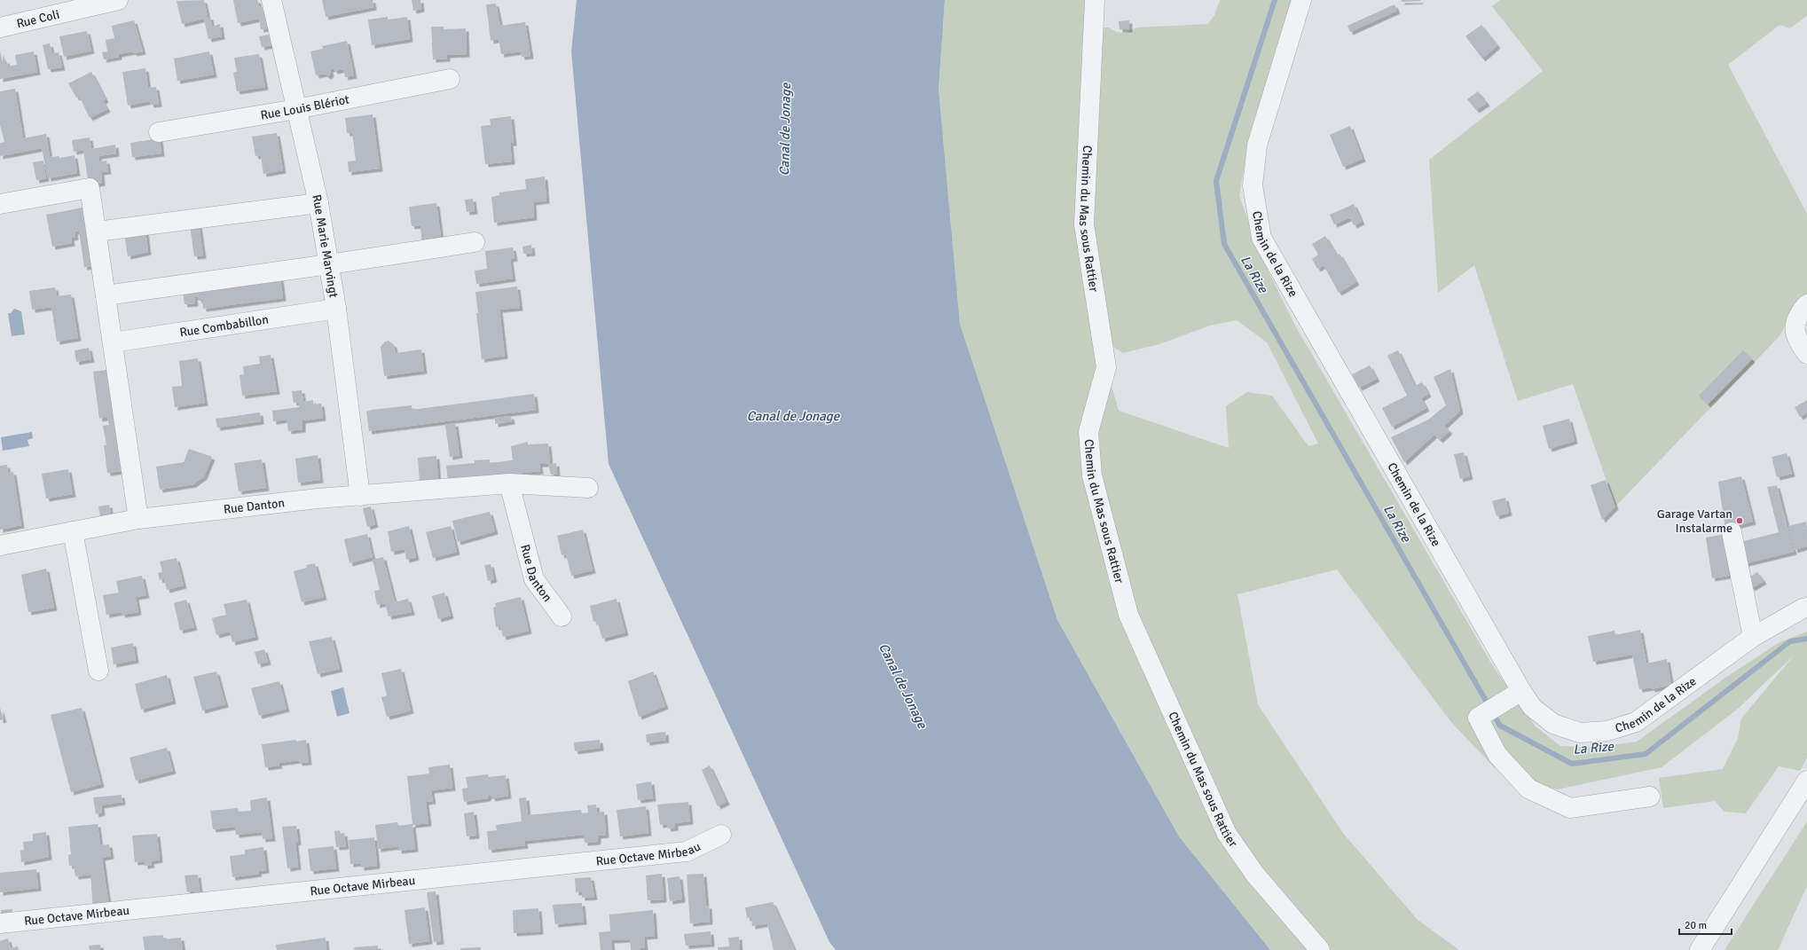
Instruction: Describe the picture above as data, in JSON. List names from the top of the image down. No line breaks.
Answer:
{"streets":{"street":["Rue Coli","Rue Louis Blériot","Chemin du Mas sous Rattier","Rue Marie Marvingt","Chemin de la Rize","Rue Combabillon","Rue Danton","Rue Octave Mirbeau"]},"crossings":[["Rue Louis Blériot","Rue Marie Marvingt"],["Rue Marie Marvingt","Rue Combabillon"],["Rue Marie Marvingt","Rue Danton"]],"water":["Canal de Jonage","La Rize"],"places":["Garage Vartan Instalarme"],"scale_bar":"20 m"}
